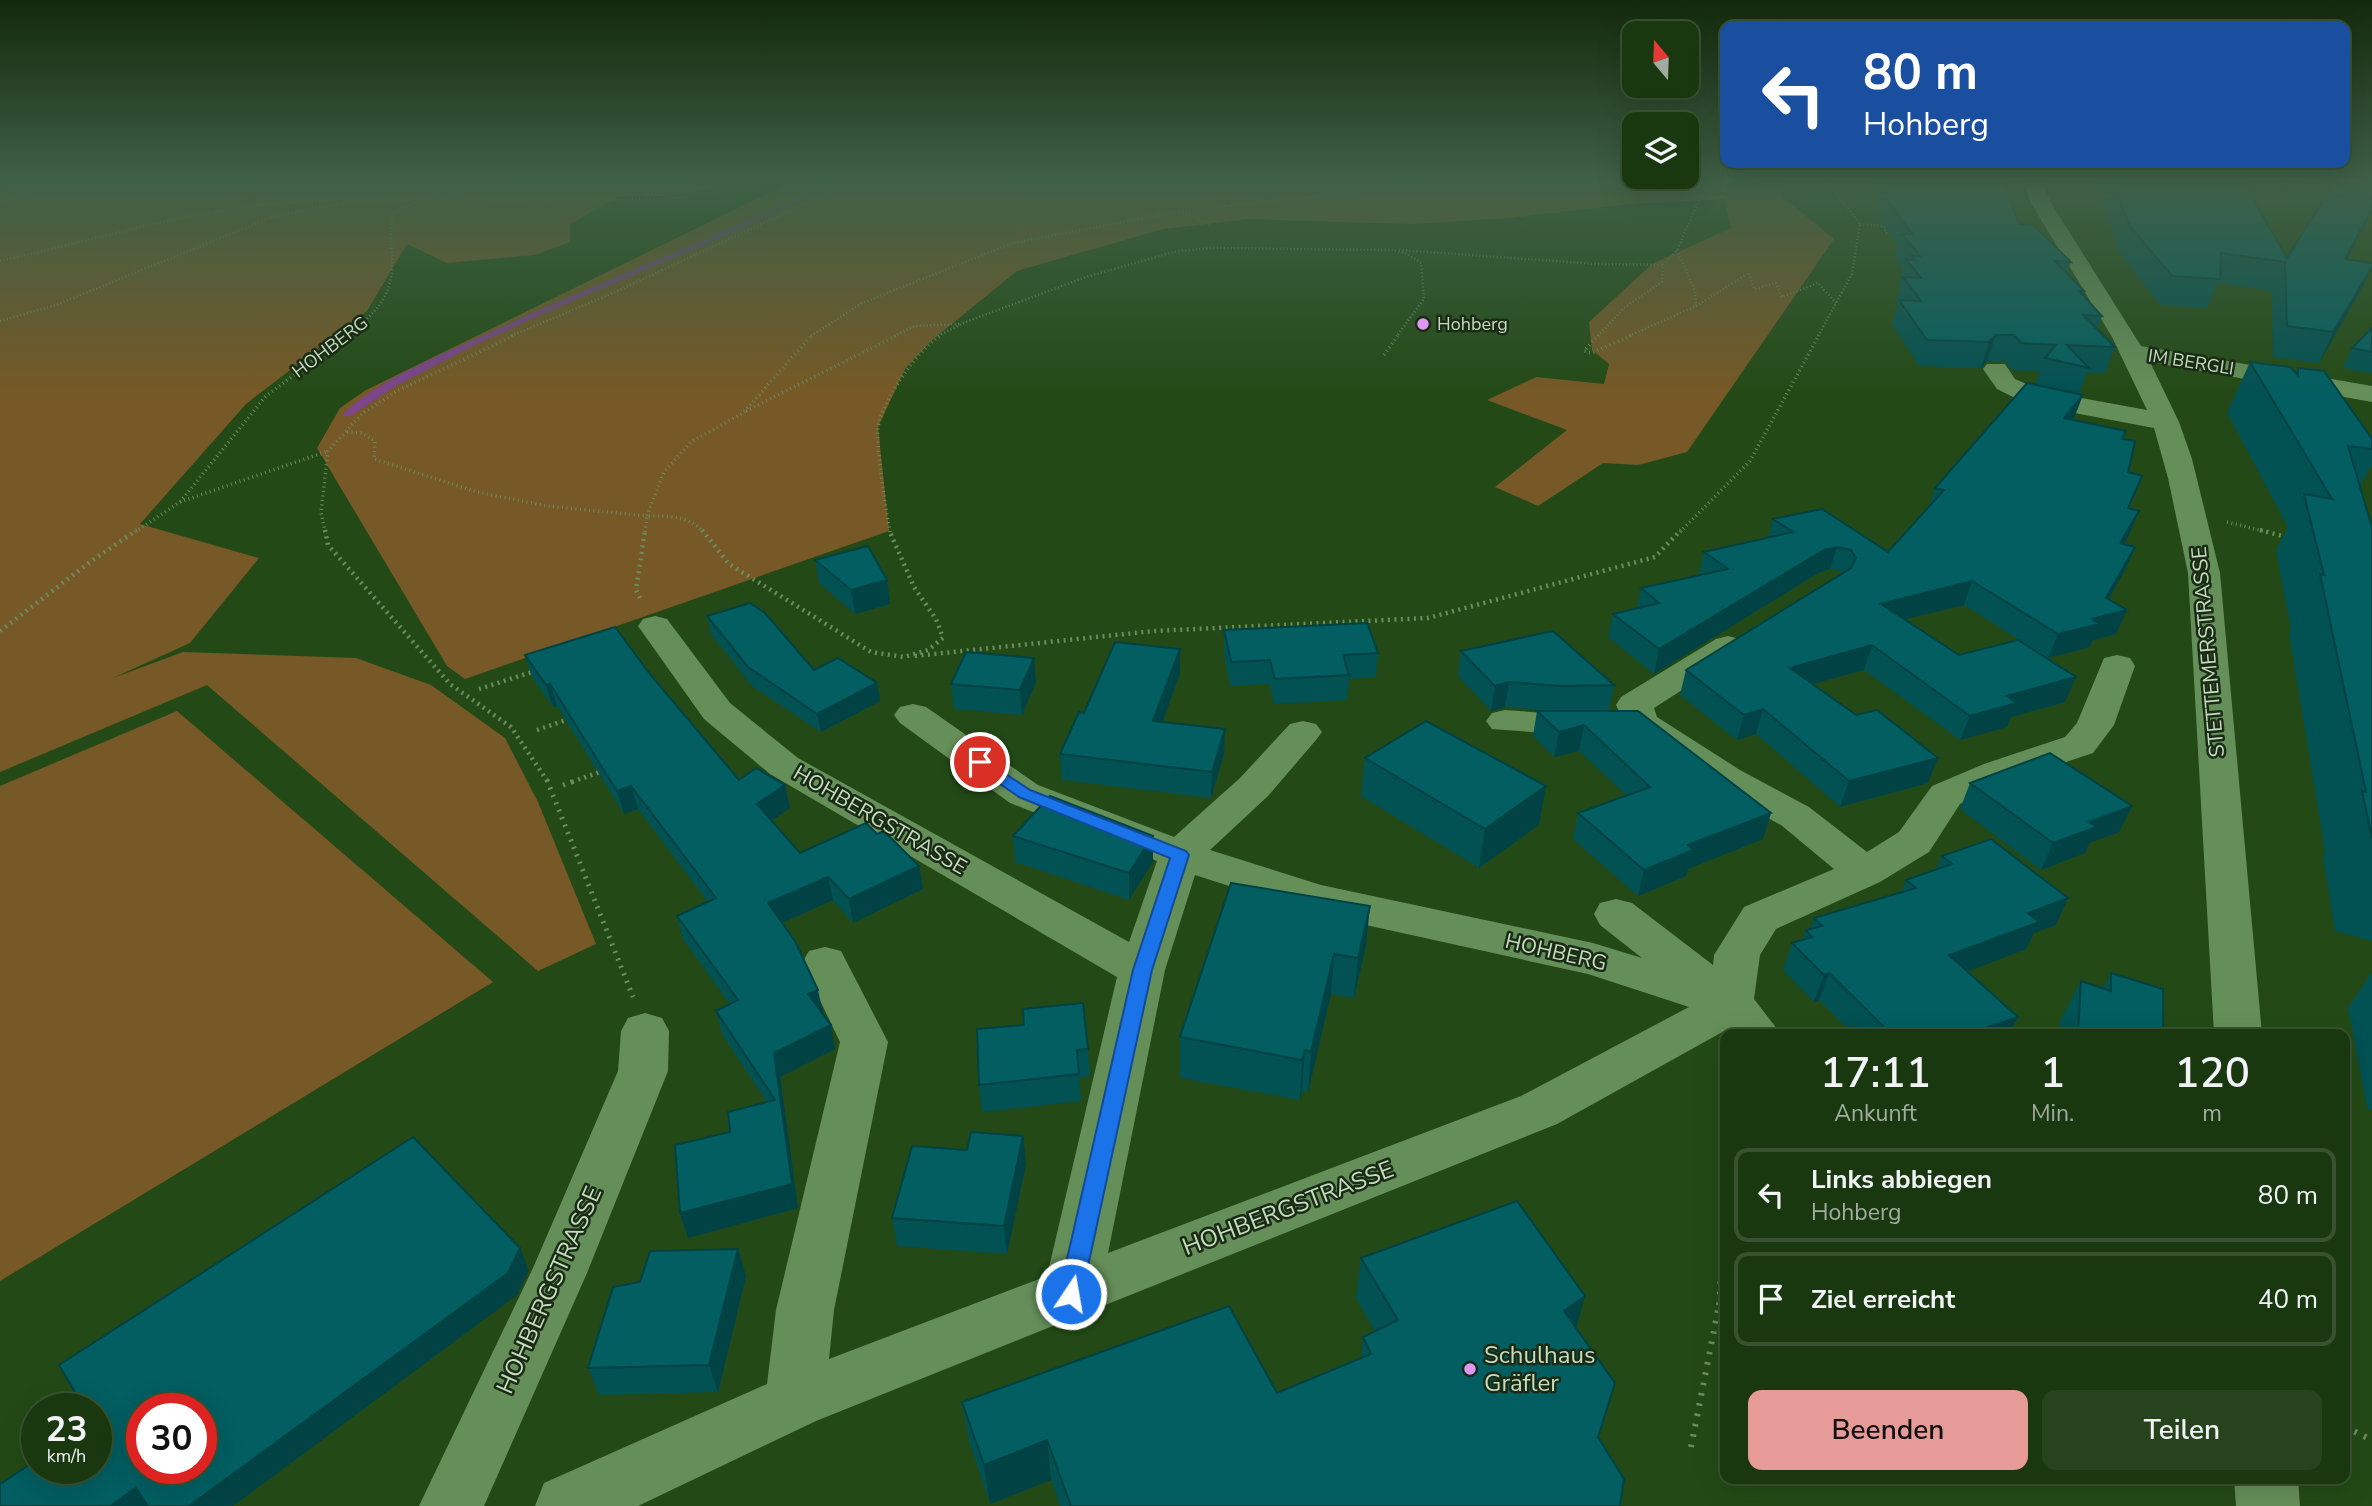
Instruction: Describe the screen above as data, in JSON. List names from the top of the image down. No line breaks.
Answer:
{"streets":{"street":["HOHBERG","IM BERGLI","STETTEMERSTRASSE","HOHBERGSTRASSE"]},"crossings":[["HOHBERG","HOHBERGSTRASSE"],["IM BERGLI","STETTEMERSTRASSE"]],"places":["Hohberg","Schulhaus Gräfler"],"north":"top","page":{"turn":["80 m","Hohberg"],"eta":["17:11","Ankunft","1","Min.","120","m"],"list":[{"name":"Links abbiegen","note":"Hohberg","value":"80 m"},{"name":"Ziel erreicht","value":"40 m"}],"buttons":["Beenden","Teilen"],"speed":"23 km/h","limit":"30"}}
